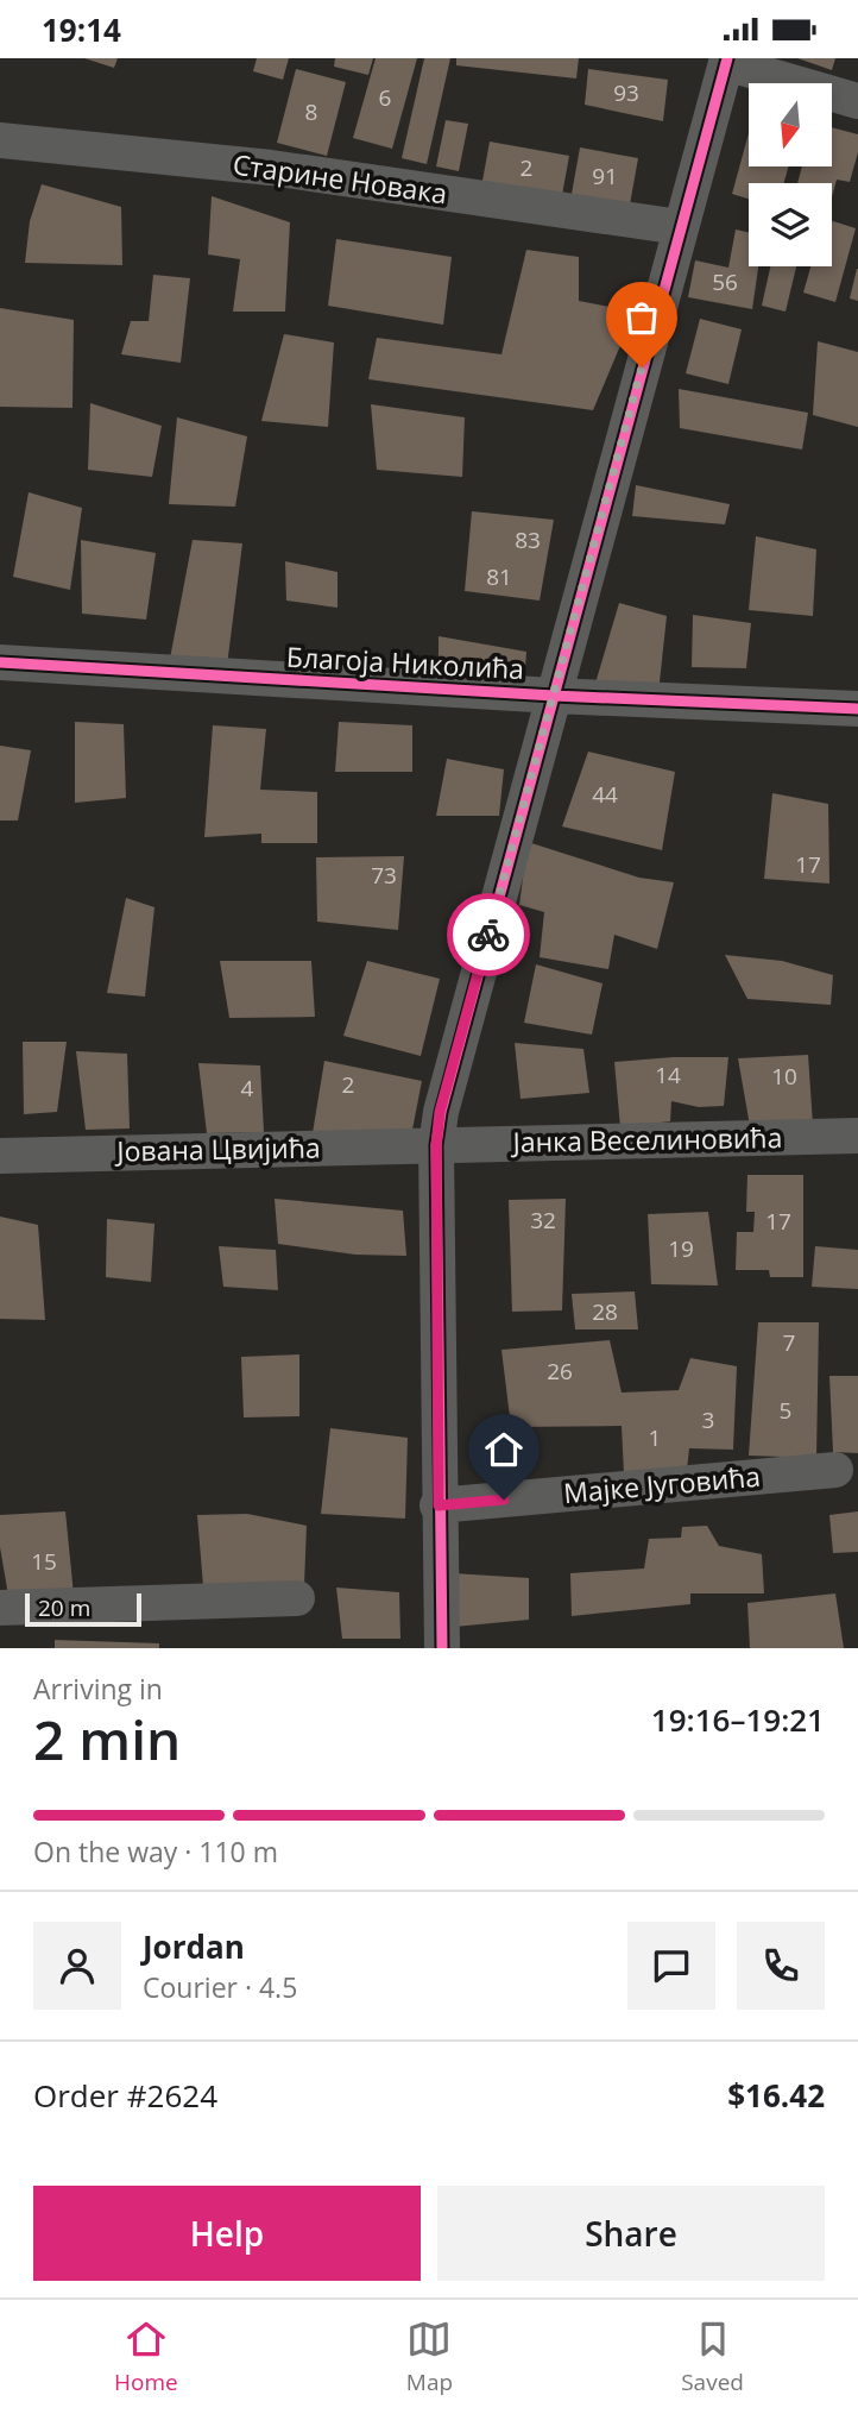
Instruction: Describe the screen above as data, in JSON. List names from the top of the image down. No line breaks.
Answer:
{"streets":{"street":["Старине Новака","Благоја Николића","Јанка Веселиновића","Јована Цвијића","Мајке Југовића"]},"crossings":[["Јанка Веселиновића","Јована Цвијића"]],"house_numbers":["93","6","8","2","91","56","83","81","44","17","73","14","10","2","4","32","17","19","28","7","26","5","3","1","15"],"scale_bar":"20 m","north":"bottom","page":{"status":"19:14","scale":"20 m","heading":["2 min","Arriving in","19:16–19:21"],"panel":["Jordan","Courier · 4.5","Order #2624","$16.42"],"bar":"On the way · 110 m","buttons":["Help","Share"],"tabs":["Home","Map","Saved"]}}
